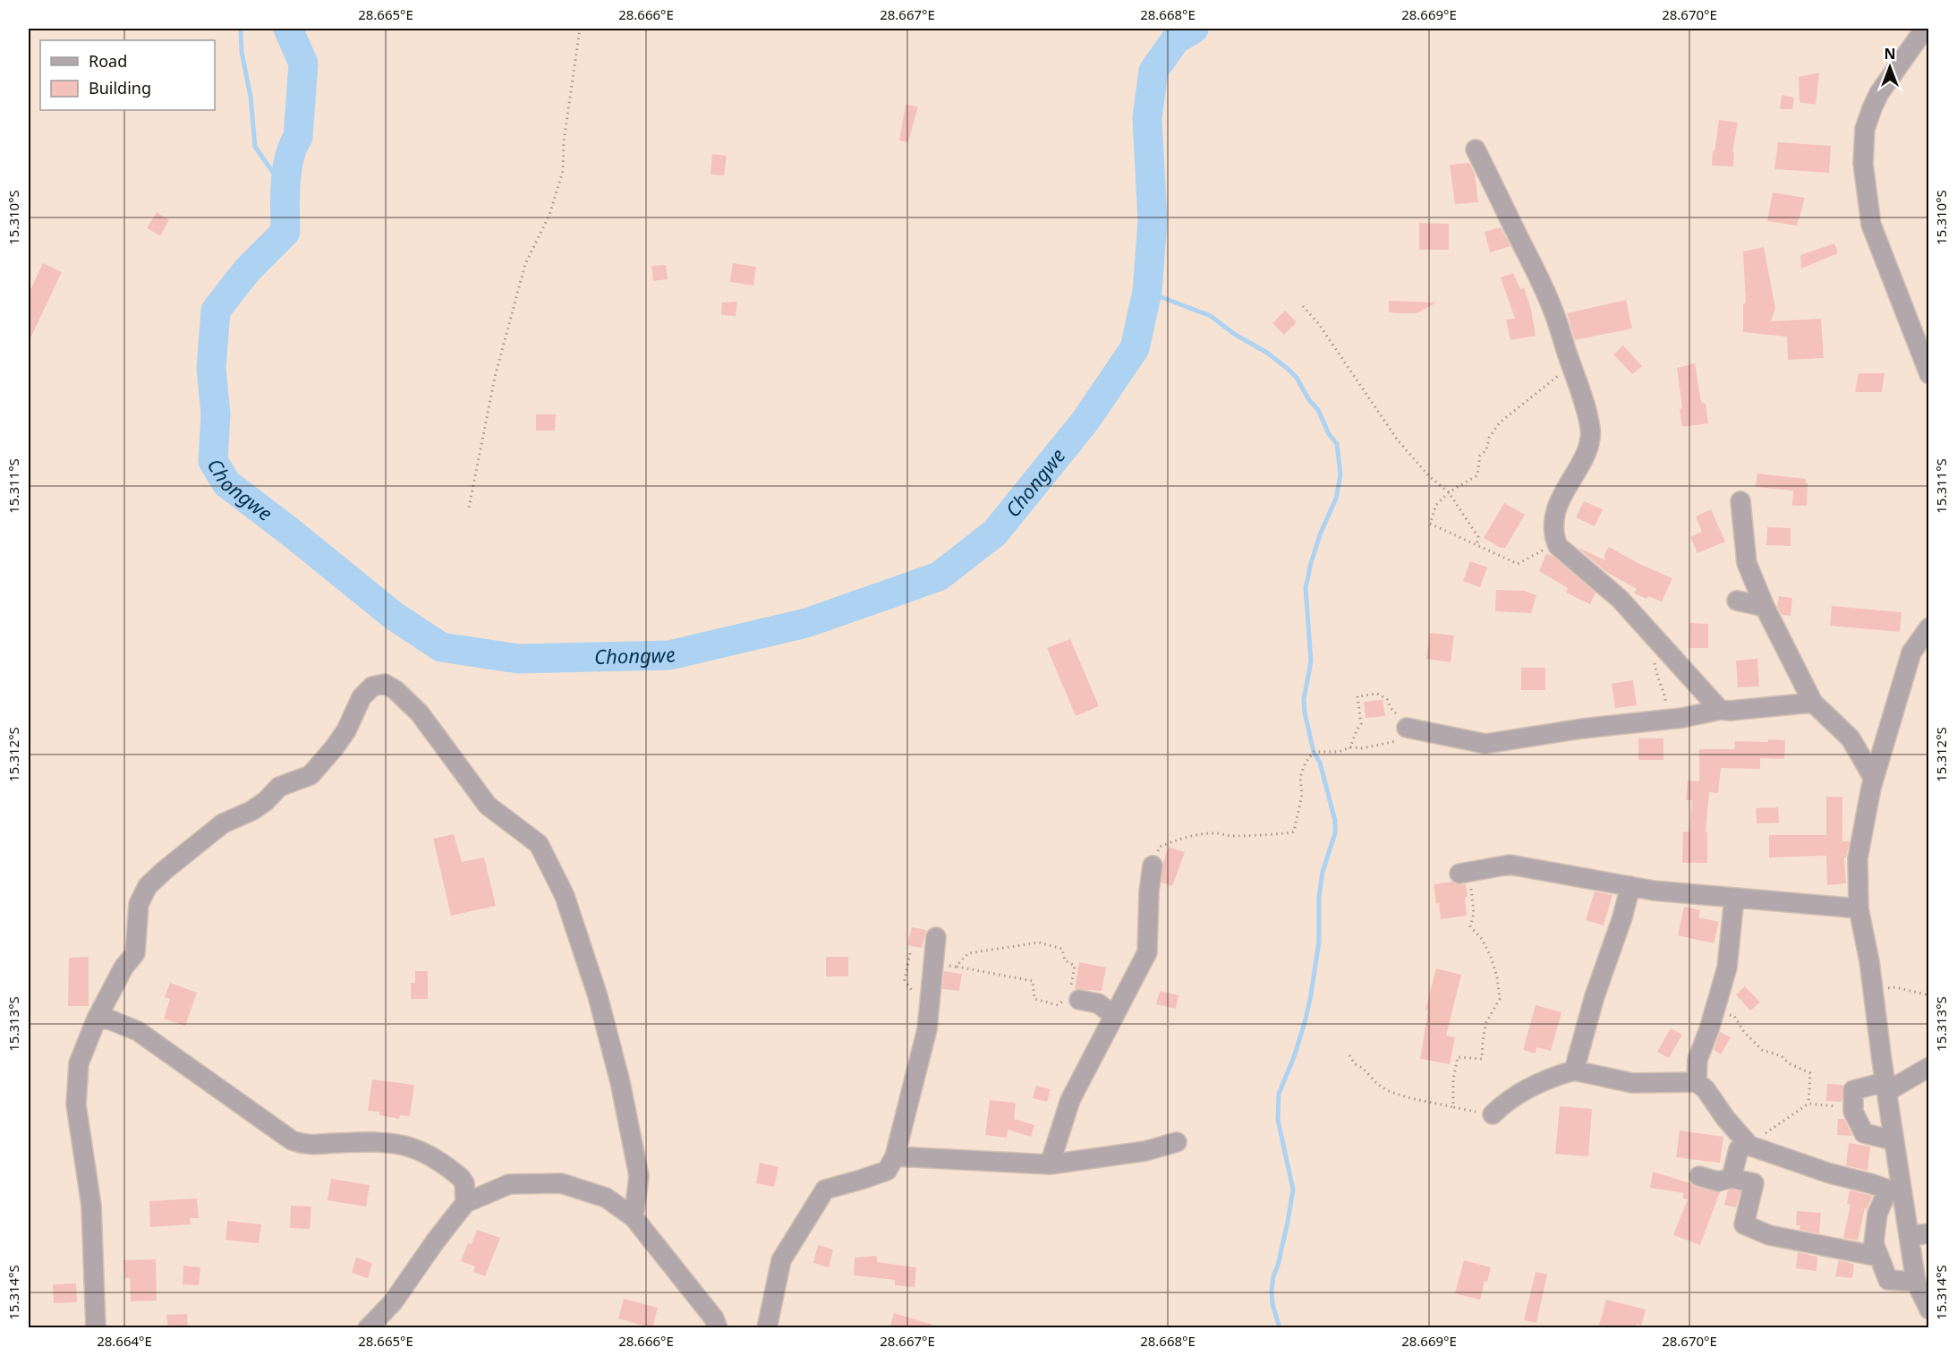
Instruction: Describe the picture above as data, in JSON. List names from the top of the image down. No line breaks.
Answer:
{"water":["Chongwe"],"legend":["Road","Building"],"north":"top","coordinates":["28.665°E","28.666°E","28.667°E","28.668°E","28.669°E","28.670°E","15.310°S","15.311°S","15.312°S","15.313°S","15.314°S","28.664°E"]}
